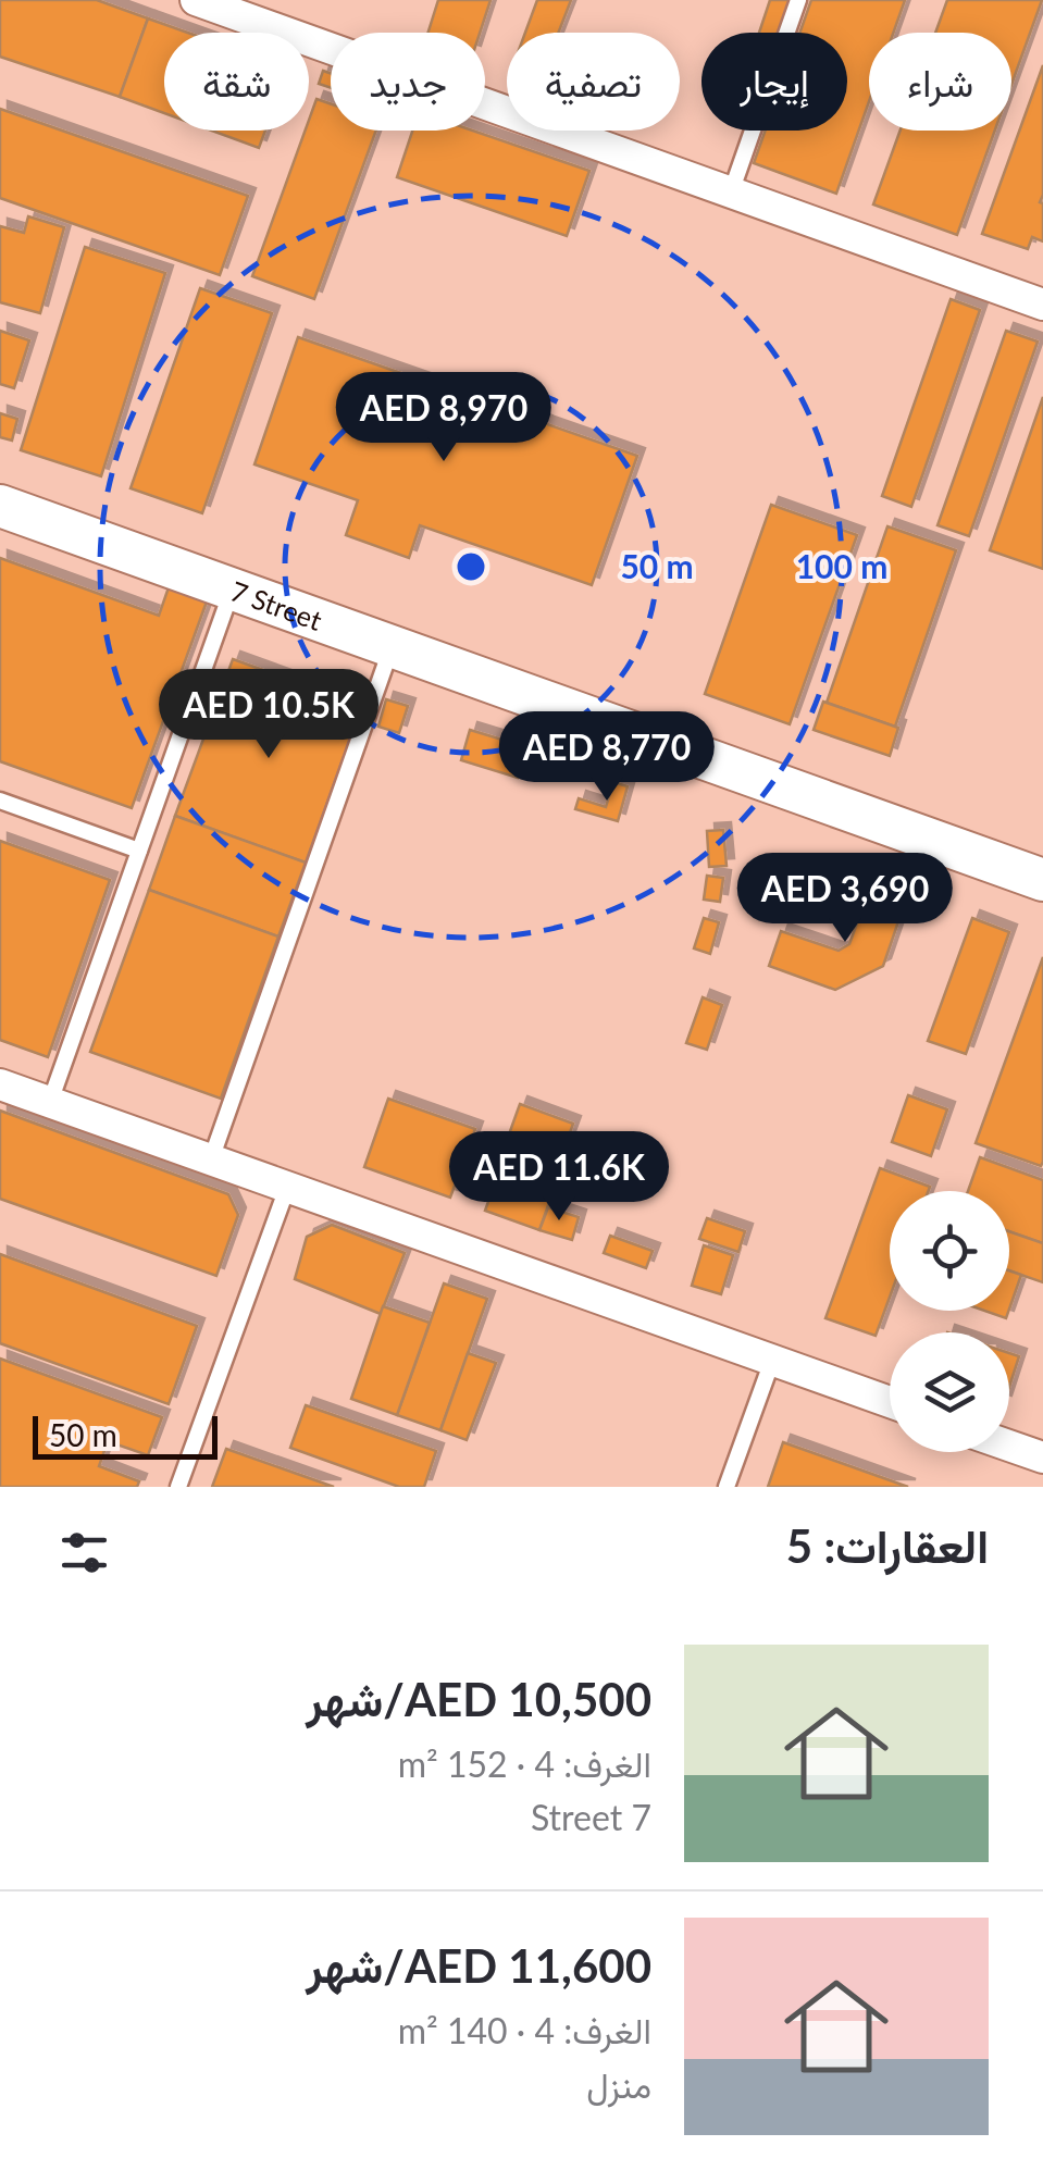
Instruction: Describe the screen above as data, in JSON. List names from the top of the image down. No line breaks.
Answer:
{"streets":{"street":["7 Street"]},"scale_bar":"50 m","page":{"chip":["شراء","إيجار","تصفية","جديد","شقة"],"price":["AED 8,970","AED 10.5K","AED 8,770","AED 3,690","AED 11.6K"],"scale":"50 m","heading":"العقارات: 5","list":[{"name":"AED 10,500/شهر","note":"الغرف: 4 · 152 m² · 7 Street"},{"name":"AED 11,600/شهر","note":"الغرف: 4 · 140 m² · منزل"}]},"rings":["50 m","100 m"]}
